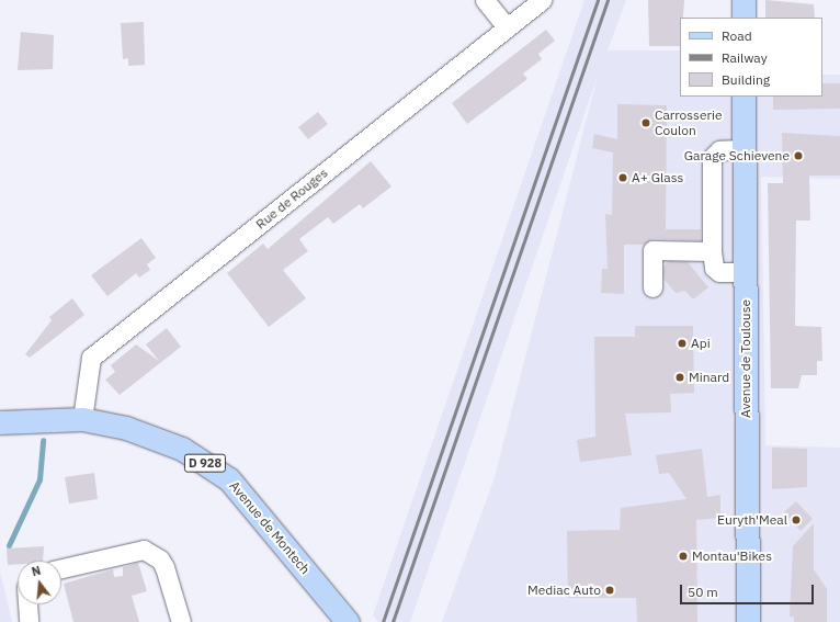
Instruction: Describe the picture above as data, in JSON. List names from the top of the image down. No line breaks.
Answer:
{"streets":{"main road":["Avenue de Toulouse","D 928","Avenue de Montech"],"street":["Rue de Rouges"]},"crossings":[["Rue de Rouges","Avenue de Montech"]],"places":["Carrosserie Coulon","Garage Schievene","A+ Glass","Api","Minard","Euryth'Meal","Montau'Bikes","Mediac Auto"],"legend":["Road","Railway","Building"],"scale_bar":"50 m","north":"top"}
